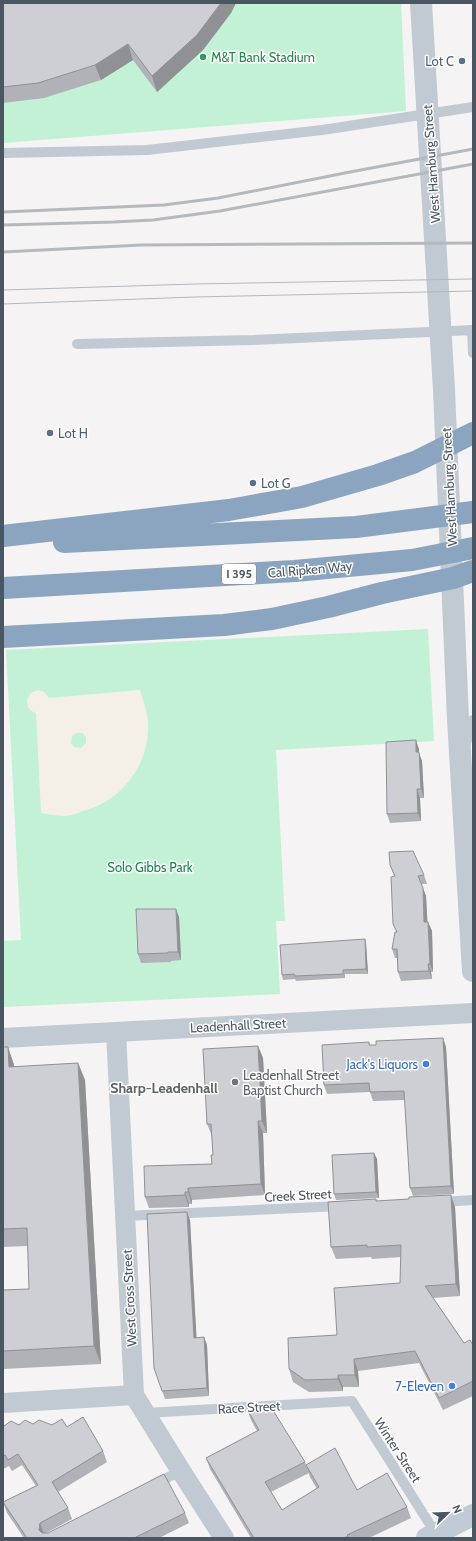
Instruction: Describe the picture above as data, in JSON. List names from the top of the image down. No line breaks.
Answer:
{"streets":{"highway":["Cal Ripken Way","I 395"],"street":["West Hamburg Street","Leadenhall Street","West Cross Street"],"lane":["Creek Street","Race Street","Winter Street"]},"crossings":[["Leadenhall Street","West Cross Street"],["Creek Street","West Cross Street"],["Race Street","Winter Street"]],"districts":["Sharp-Leadenhall"],"parks":["Solo Gibbs Park"],"places":["M&T Bank Stadium","Lot C","Lot H","Lot G","Jack's Liquors","Leadenhall Street Baptist Church","7-Eleven"],"north":"top right"}
